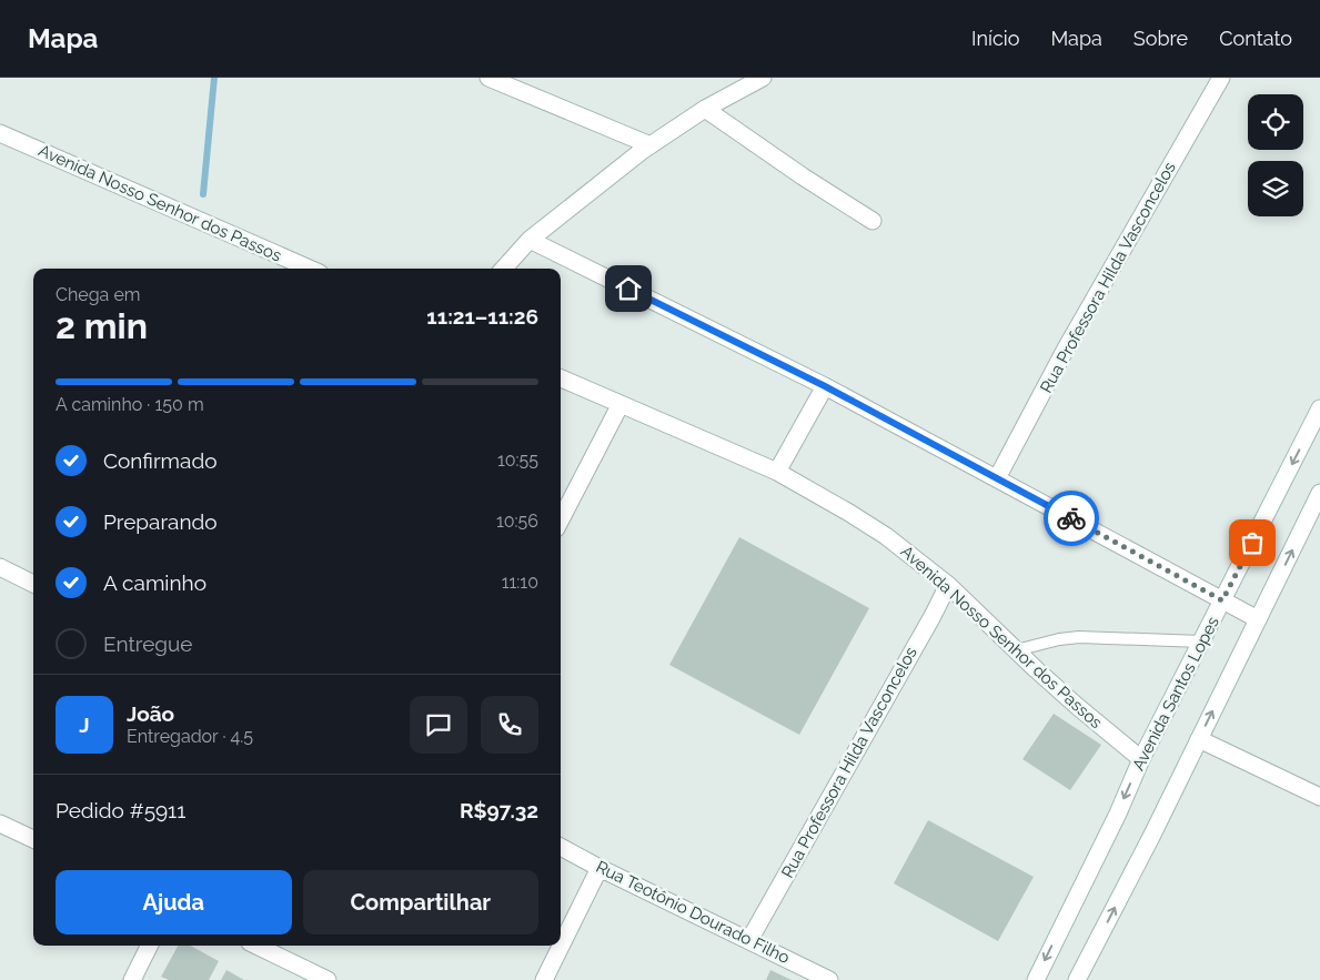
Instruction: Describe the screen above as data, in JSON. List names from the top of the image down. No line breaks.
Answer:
{"streets":{"street":["Avenida Nosso Senhor dos Passos","Rua Professora Hilda Vasconcelos","Avenida Santos Lopes","Rua Teotônio Dourado Filho"]},"crossings":[["Avenida Nosso Senhor dos Passos","Rua Professora Hilda Vasconcelos"],["Avenida Nosso Senhor dos Passos","Avenida Santos Lopes"],["Rua Professora Hilda Vasconcelos","Rua Teotônio Dourado Filho"]],"page":{"header":"Mapa","nav":["Início","Mapa","Sobre","Contato"],"heading":["2 min","Chega em","11:21–11:26"],"panel":["João","Entregador · 4.5","Pedido #5911","R$97.32"],"bar":"A caminho · 150 m","list":[["Confirmado","10:55"],["Preparando","10:56"],["A caminho","11:10"],"Entregue"],"round":"J","buttons":["Ajuda","Compartilhar"]}}
